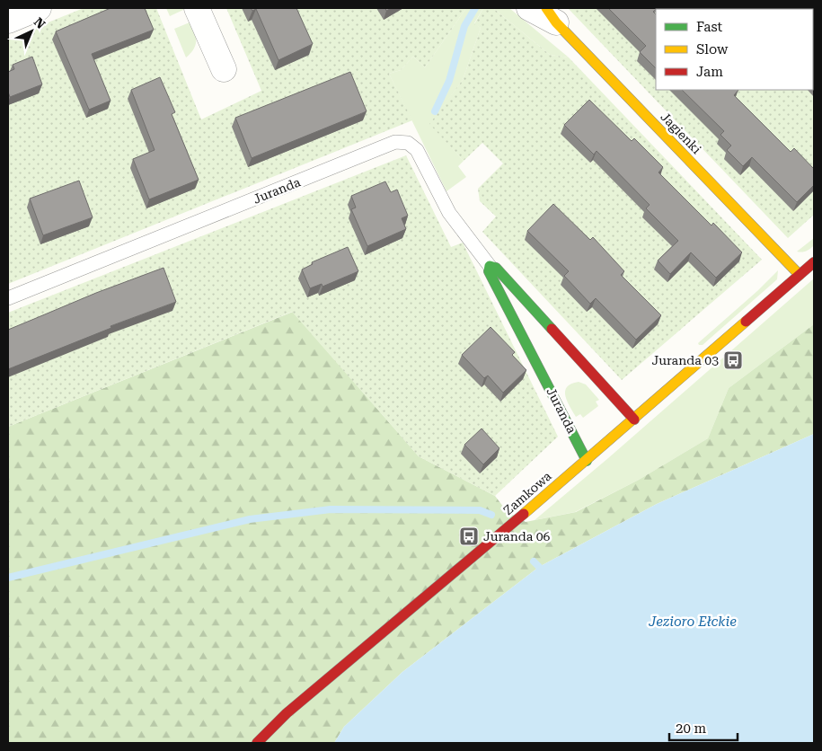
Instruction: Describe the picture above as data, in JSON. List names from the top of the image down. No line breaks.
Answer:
{"streets":{"street":["Jagienki","Juranda","Zamkowa"]},"crossings":[["Jagienki","Zamkowa"],["Juranda","Zamkowa"]],"water":["Jezioro Ełckie"],"places":{"bus stop":["Juranda 03","Juranda 06"]},"legend":["Fast","Slow","Jam"],"scale_bar":"20 m","north":"top right"}
